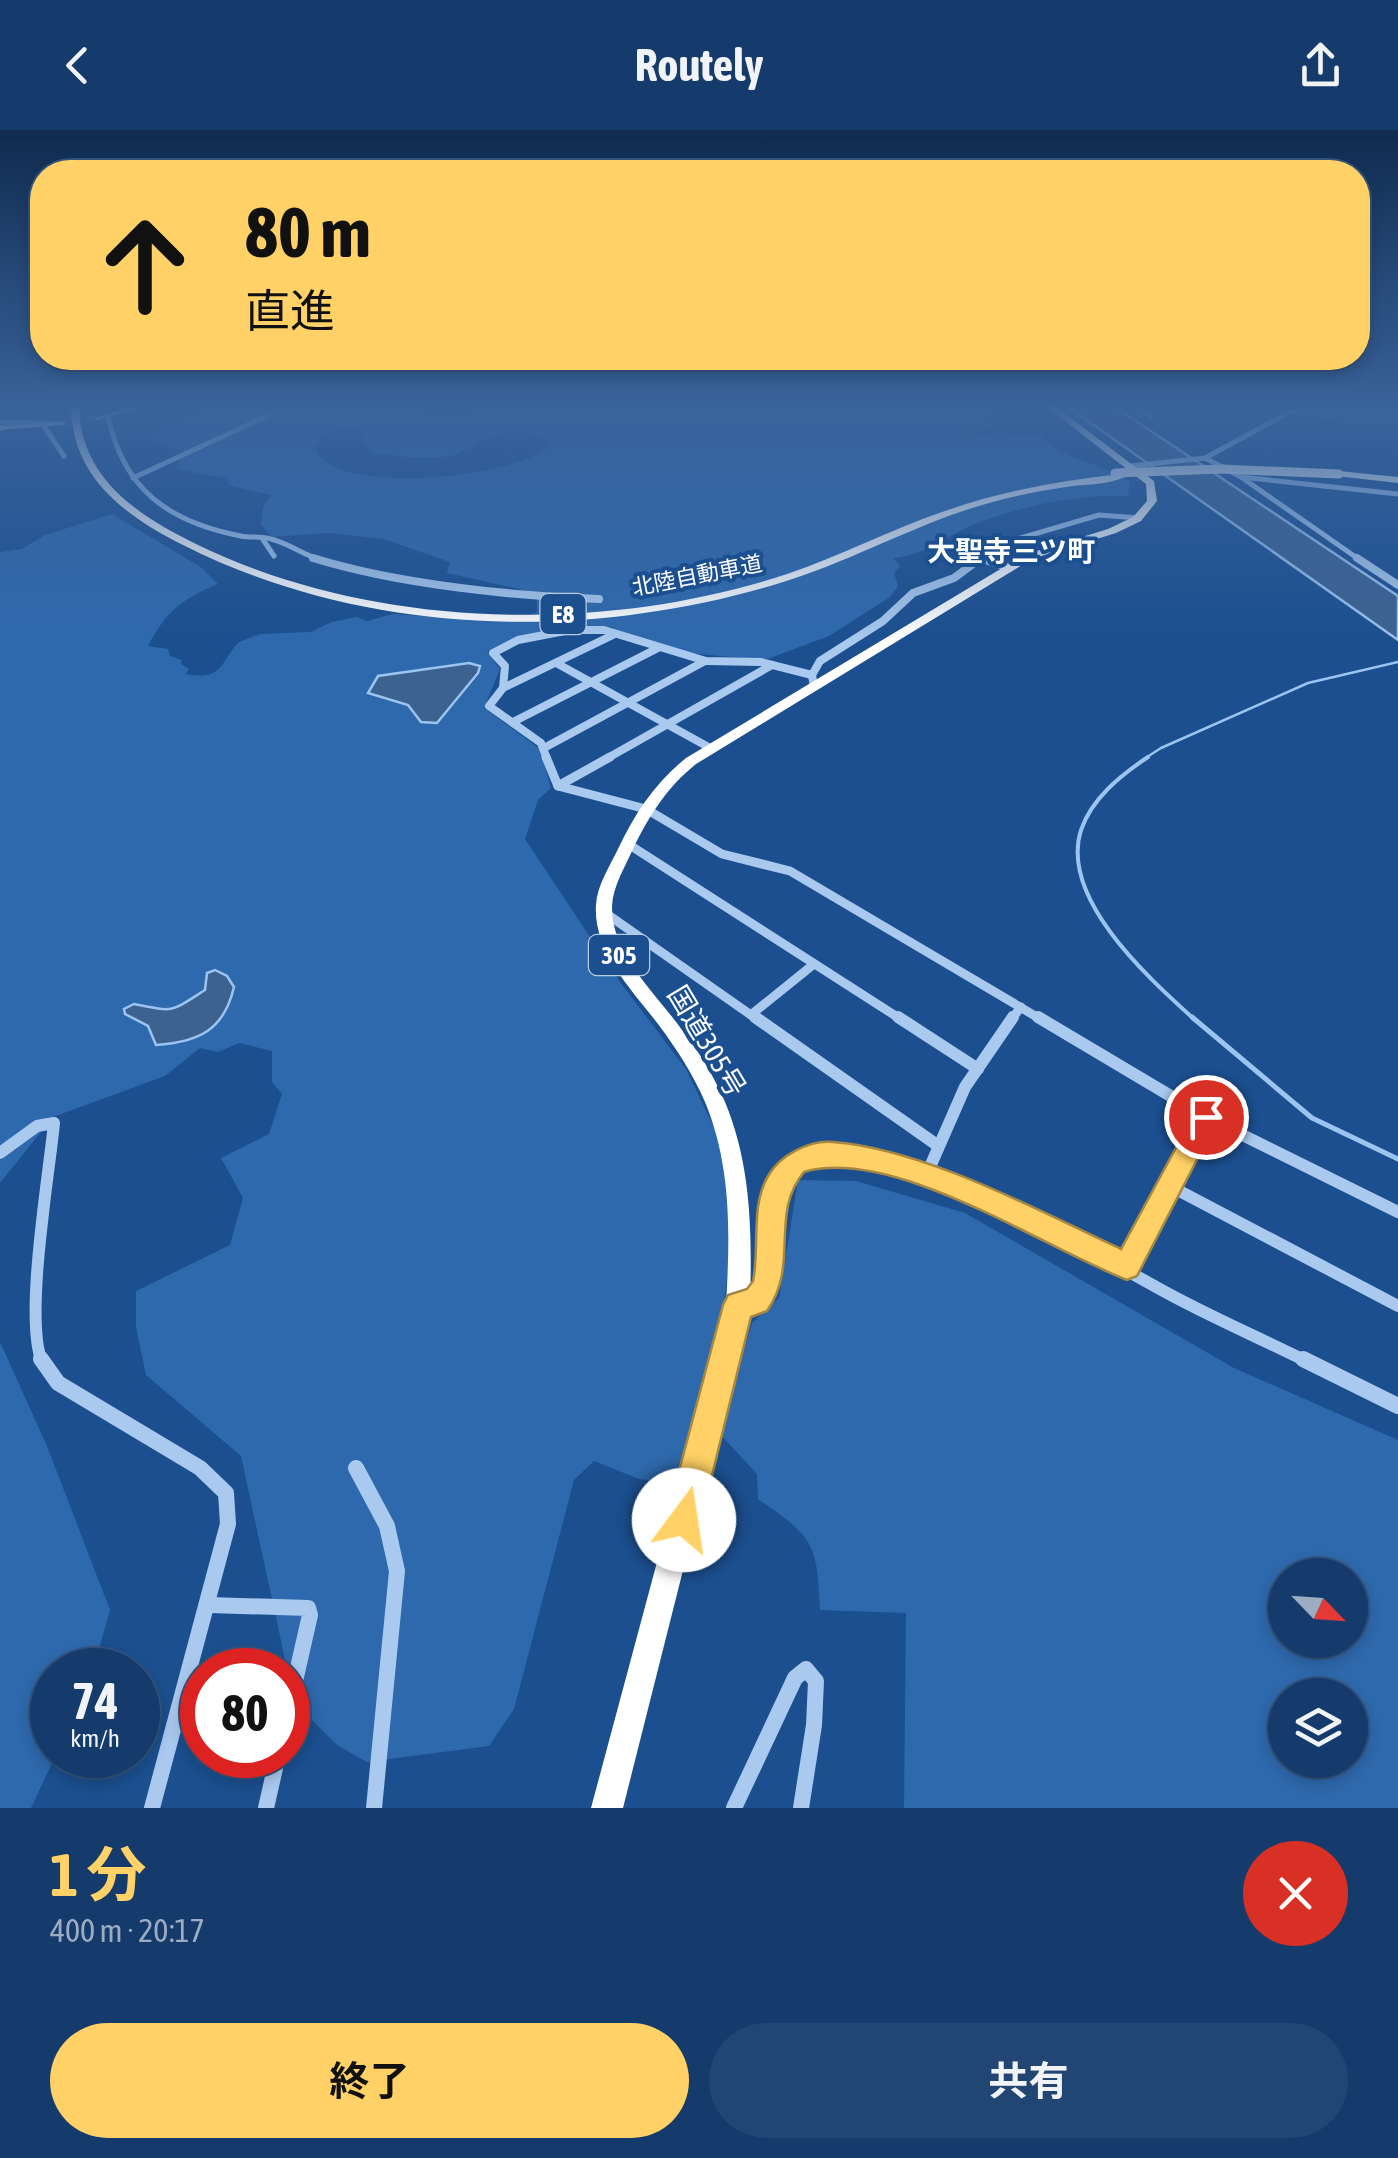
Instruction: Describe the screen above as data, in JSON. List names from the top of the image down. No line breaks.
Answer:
{"streets":{"highway":["北陸自動車道","E8","305","国道305号"]},"crossings":[["305","国道305号"]],"districts":["大聖寺三ツ町"],"north":"bottom right","page":{"header":"Routely","turn":["80 m","直進"],"speed":"74 km/h","limit":"80","heading":["1 分","400 m · 20:17"],"buttons":["終了","共有"]}}
